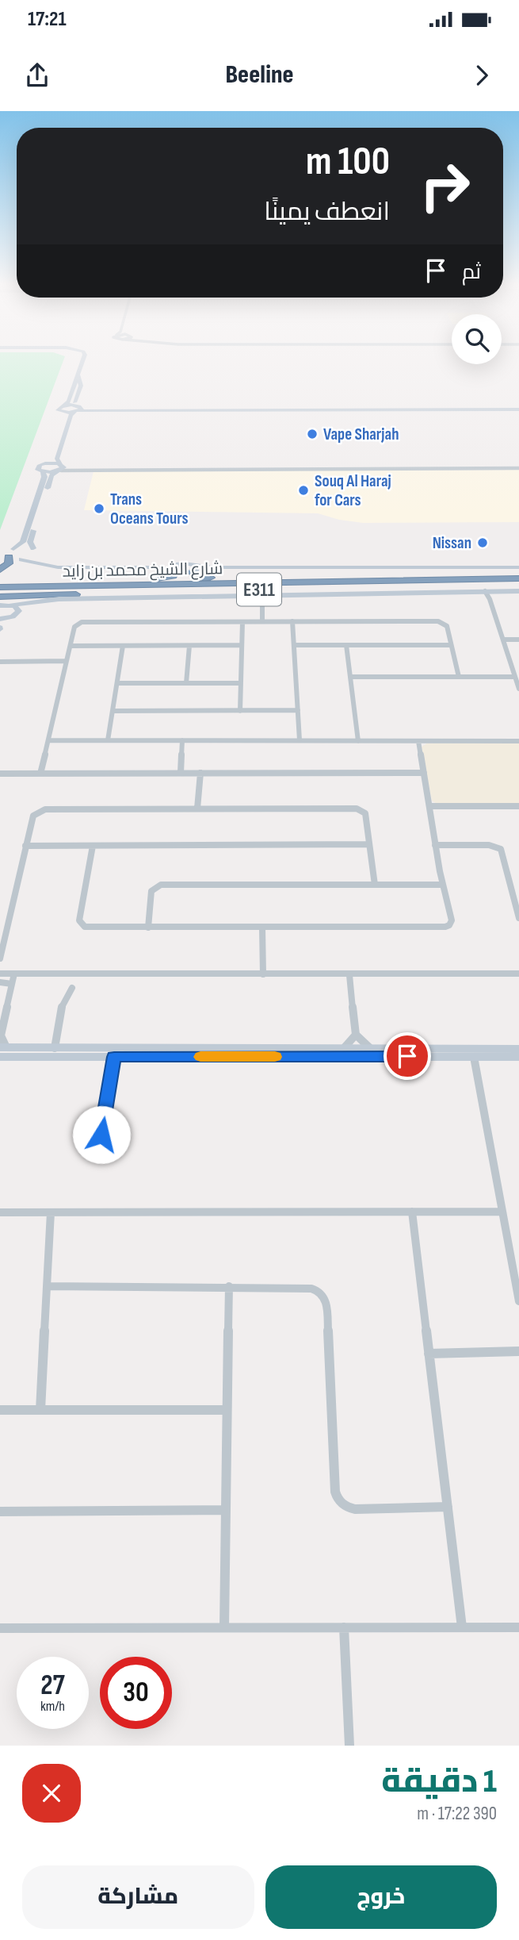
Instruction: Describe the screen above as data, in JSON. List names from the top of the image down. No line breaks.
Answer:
{"streets":{"highway":["شارع الشيخ محمد بن زايد","E311"]},"places":["Vape Sharjah","Souq Al Haraj for Cars","Trans Oceans Tours","Nissan"],"page":{"status":"17:21","header":"Beeline","turn":["100 m","انعطف يمينًا"],"then":"ثم","speed":"27 km/h","limit":"30","heading":["1 دقيقة","390 m · 17:22"],"buttons":["خروج","مشاركة"]}}
